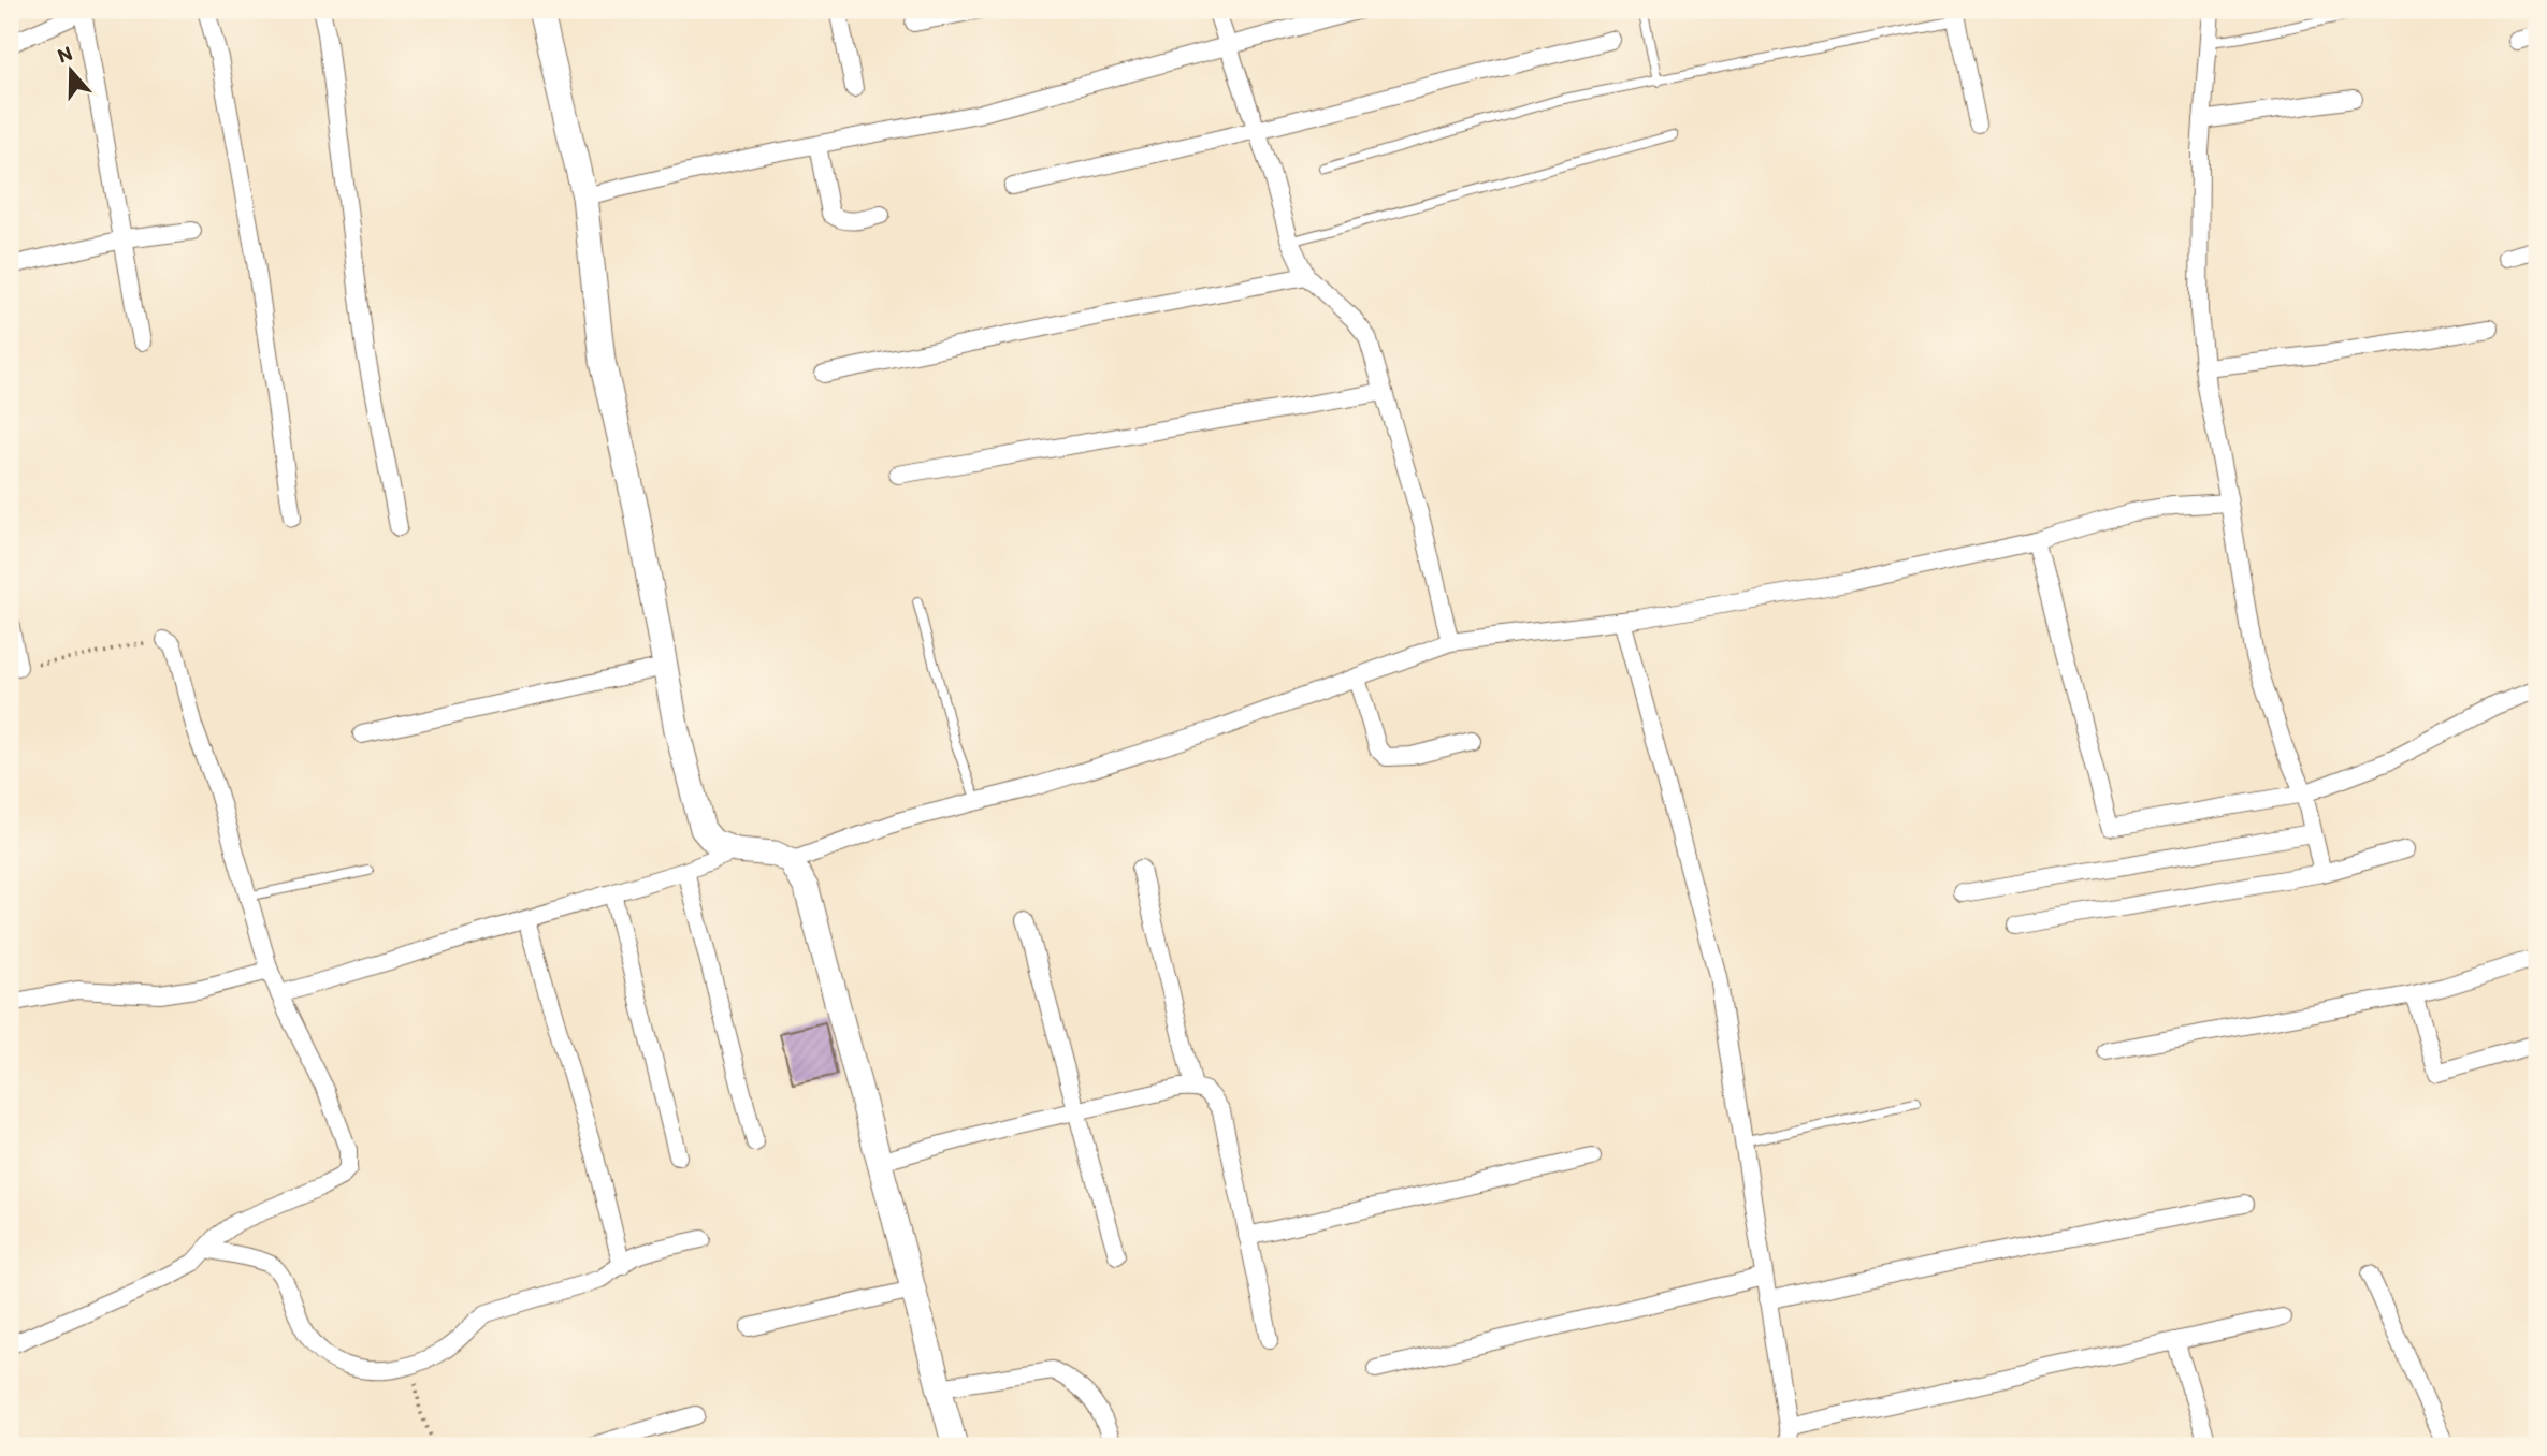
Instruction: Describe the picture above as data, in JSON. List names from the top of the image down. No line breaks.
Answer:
{"north":"top"}
